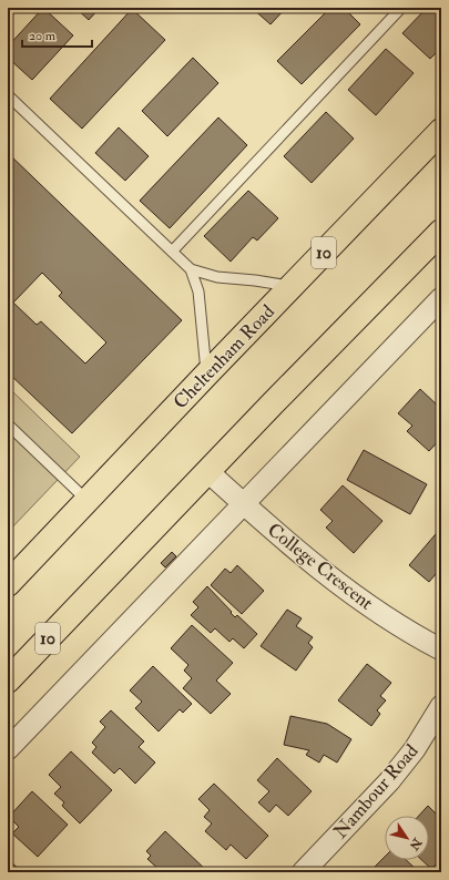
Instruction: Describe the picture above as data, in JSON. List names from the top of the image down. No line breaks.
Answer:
{"streets":{"main road":["10","Cheltenham Road"],"street":["College Crescent","Nambour Road"]},"crossings":[["10","College Crescent"]],"scale_bar":"20 m","north":"bottom right"}
